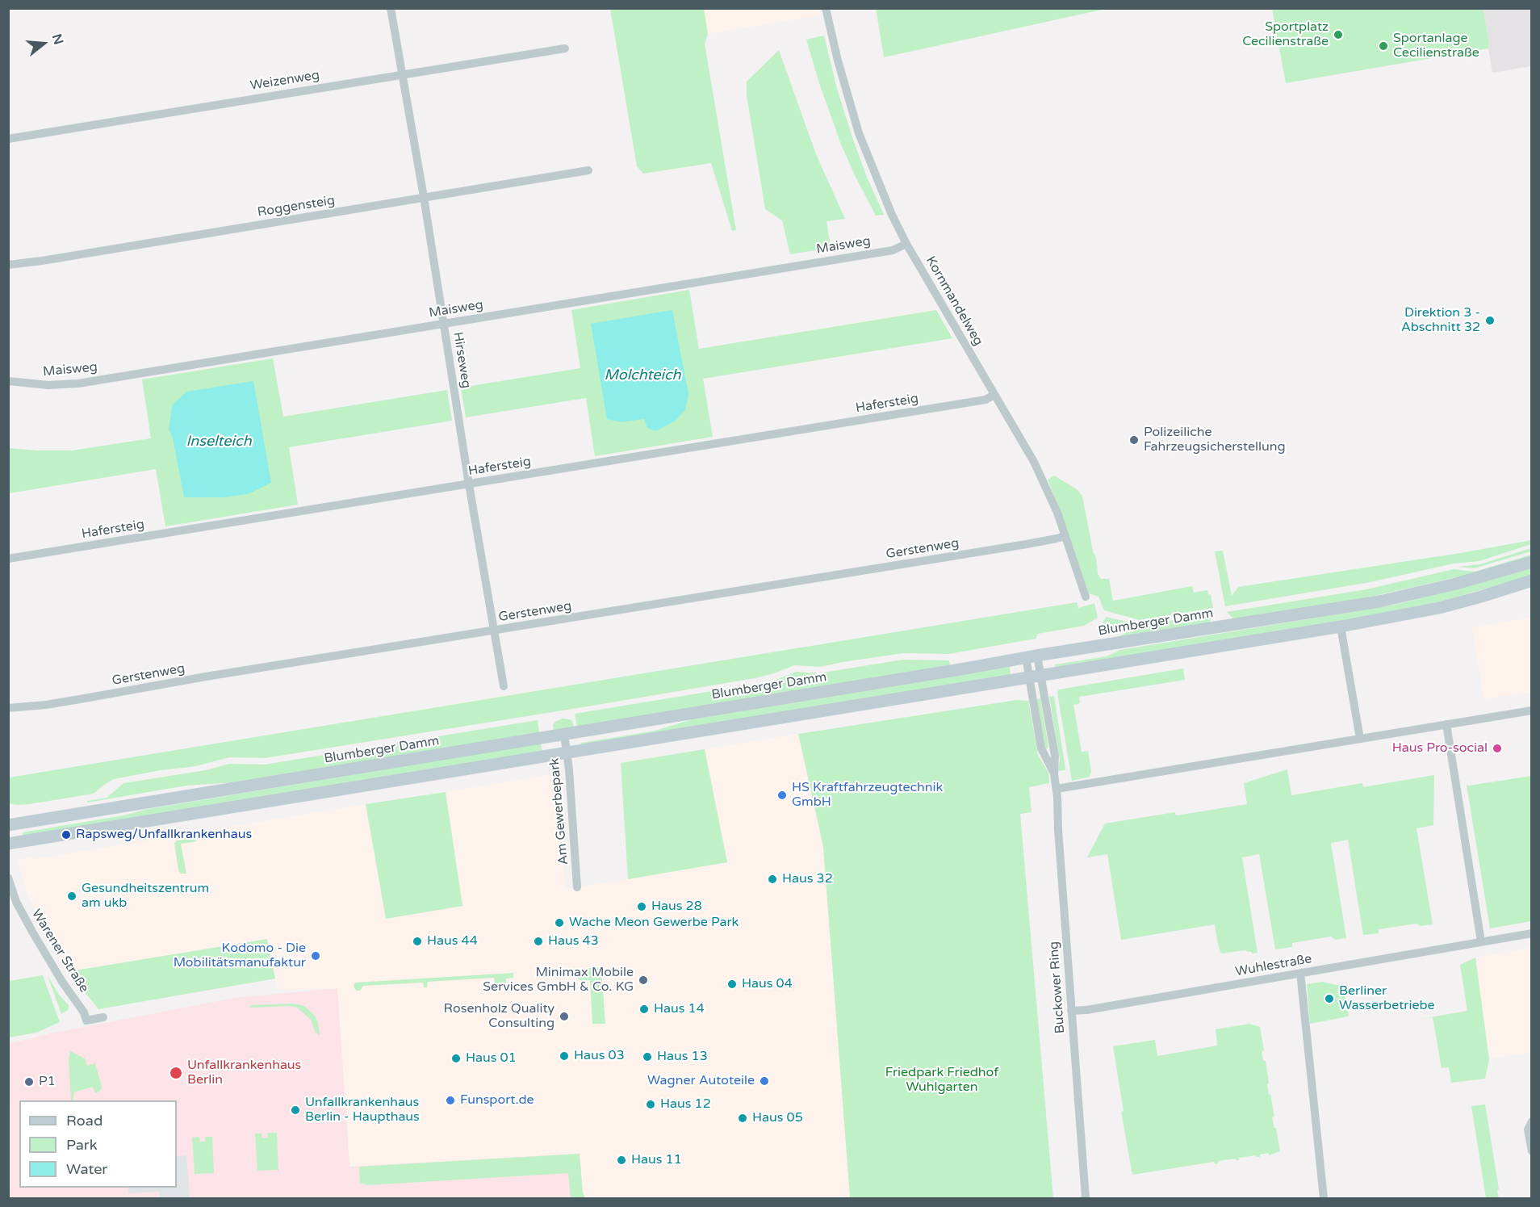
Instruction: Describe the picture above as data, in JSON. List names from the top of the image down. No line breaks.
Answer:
{"streets":{"main road":["Blumberger Damm"],"street":["Weizenweg","Roggensteig","Maisweg","Kornmandelweg","Hirseweg","Hafersteig","Gerstenweg","Am Gewerbepark","Warener Straße","Wuhlestraße","Buckower Ring"]},"crossings":[["Weizenweg","Hirseweg"],["Roggensteig","Hirseweg"],["Maisweg","Kornmandelweg"],["Maisweg","Hirseweg"],["Kornmandelweg","Hafersteig"],["Kornmandelweg","Gerstenweg"],["Hirseweg","Hafersteig"],["Hirseweg","Gerstenweg"],["Blumberger Damm","Am Gewerbepark"],["Blumberger Damm","Buckower Ring"],["Wuhlestraße","Buckower Ring"]],"water":["Molchteich","Inselteich"],"parks":["Friedpark Friedhof Wuhlgarten"],"places":["Sportplatz Cecilienstraße","Sportanlage Cecilienstraße","Direktion 3 - Abschnitt 32","Polizeiliche Fahrzeugsicherstellung","Haus Pro-social","HS Kraftfahrzeugtechnik GmbH","Rapsweg/Unfallkrankenhaus","Haus 32","Gesundheitszentrum am ukb","Haus 28","Wache Meon Gewerbe Park","Haus 44","Haus 43","Kodomo - Die Mobilitätsmanufaktur","Minimax Mobile Services GmbH & Co. KG","Haus 04","Berliner Wasserbetriebe","Haus 14","Rosenholz Quality Consulting","Haus 03","Haus 13","Haus 01","Unfallkrankenhaus Berlin","Wagner Autoteile","P1","Funsport.de","Haus 12","Unfallkrankenhaus Berlin - Haupthaus","Haus 05","Haus 11"],"legend":["Road","Park","Water"],"north":"right"}
